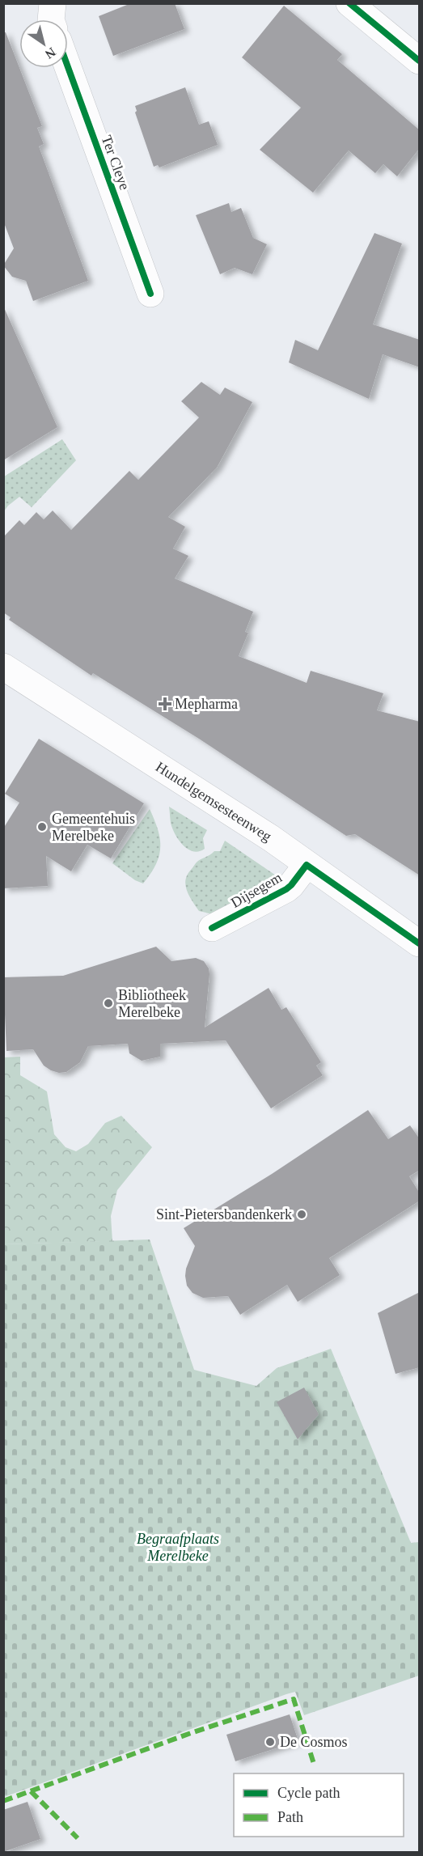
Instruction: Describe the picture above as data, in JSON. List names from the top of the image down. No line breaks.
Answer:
{"streets":{"main road":["Ter Cleye","Hundelgemsesteenweg","Dijsegem"]},"crossings":[["Hundelgemsesteenweg","Dijsegem"]],"parks":["Begraafplaats Merelbeke"],"places":{"health":["Mepharma"],"other":["Gemeentehuis Merelbeke","Bibliotheek Merelbeke","Sint-Pietersbandenkerk","De Cosmos"]},"legend":["Cycle path","Path"],"north":"bottom right"}
